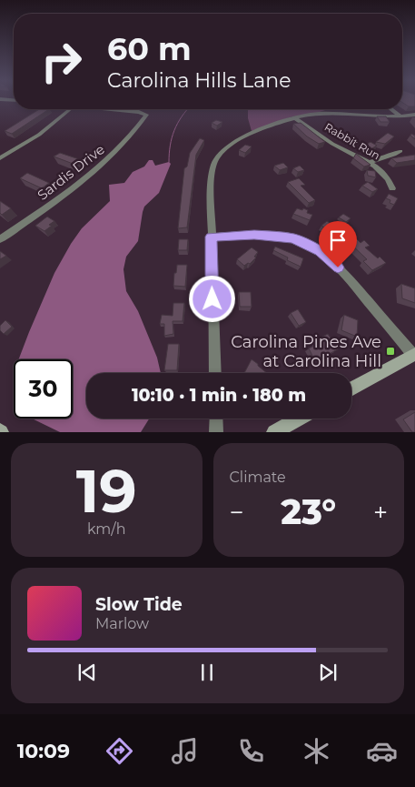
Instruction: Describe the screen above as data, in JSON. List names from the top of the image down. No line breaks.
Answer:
{"streets":{"street":["Rabbit Run","Sardis Drive"]},"places":{"transit":["Carolina Pines Ave at Carolina Hill"]},"page":{"turn":["60 m","Carolina Hills Lane"],"limit":"30","trip":"10:10 · 1 min · 180 m","tile":[["19","km/h"],"Climate"],"heat":["−","23°","+"],"song":["Slow Tide","Marlow"],"tabs":"10:09"}}
